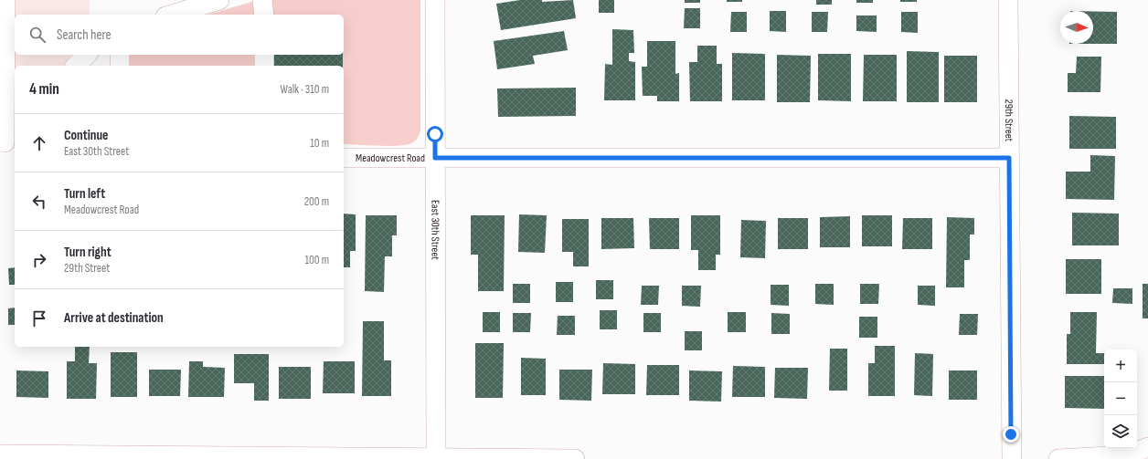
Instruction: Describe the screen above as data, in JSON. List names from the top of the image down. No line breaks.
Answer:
{"streets":{"street":["29th Street","Meadowcrest Road","East 30th Street"]},"crossings":[["29th Street","Meadowcrest Road"],["Meadowcrest Road","East 30th Street"]],"north":"right","page":{"search":"Search here","heading":["4 min","Walk · 310 m"],"list":[["Continue","East 30th Street","10 m"],["Turn left","Meadowcrest Road","200 m"],["Turn right","29th Street","100 m"],"Arrive at destination"],"map_buttons":["+","−"]}}
